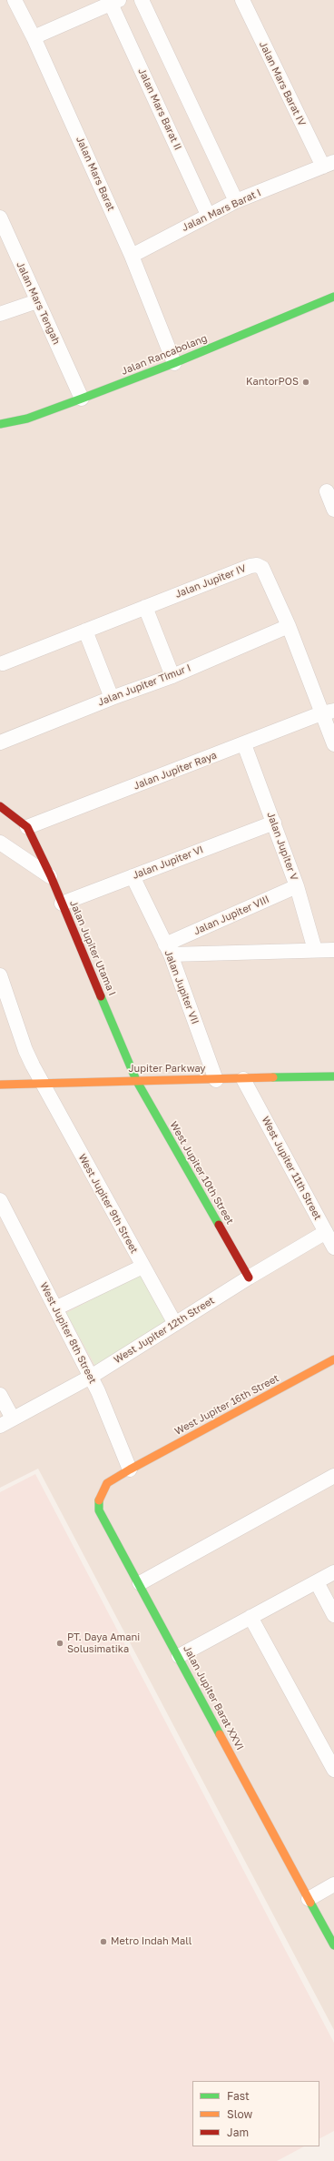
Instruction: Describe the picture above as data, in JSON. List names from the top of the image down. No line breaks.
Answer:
{"streets":{"street":["Jalan Mars Barat IV","Jalan Mars Barat II","Jalan Mars Barat","Jalan Mars Barat I","Jalan Mars Tengah","Jalan Rancabolang","Jalan Jupiter IV","Jalan Jupiter Timur I","Jalan Jupiter Raya","Jalan Jupiter V","Jalan Jupiter VI","Jalan Jupiter VIII","Jalan Jupiter Utama I","Jalan Jupiter VII","Jupiter Parkway","West Jupiter 10th Street","West Jupiter 9th Street","West Jupiter 12th Street","West Jupiter 8th Street","West Jupiter 16th Street","Jalan Jupiter Barat XXVI"]},"crossings":[["Jalan Mars Barat IV","Jalan Mars Barat I"],["Jalan Mars Barat II","Jalan Mars Barat I"],["Jalan Mars Barat","Jalan Mars Barat I"],["Jalan Mars Barat","Jalan Rancabolang"],["Jalan Mars Tengah","Jalan Rancabolang"],["Jalan Jupiter IV","Jalan Jupiter Timur I"],["Jalan Jupiter IV","Jalan Jupiter Raya"],["Jalan Jupiter Raya","Jalan Jupiter V"],["Jalan Jupiter Raya","Jalan Jupiter Utama I"],["Jalan Jupiter V","Jalan Jupiter VI"],["Jalan Jupiter V","Jalan Jupiter VIII"],["Jalan Jupiter VI","Jalan Jupiter Utama I"],["Jalan Jupiter VI","Jalan Jupiter VII"],["Jalan Jupiter VIII","Jalan Jupiter VII"],["Jalan Jupiter Utama I","Jupiter Parkway"],["Jalan Jupiter Utama I","West Jupiter 10th Street"],["Jalan Jupiter VII","Jupiter Parkway"],["Jupiter Parkway","West Jupiter 10th Street"],["Jupiter Parkway","West Jupiter 9th Street"],["West Jupiter 10th Street","West Jupiter 12th Street"],["West Jupiter 9th Street","West Jupiter 12th Street"],["West Jupiter 12th Street","West Jupiter 8th Street"],["West Jupiter 8th Street","West Jupiter 16th Street"],["West Jupiter 8th Street","Jalan Jupiter Barat XXVI"],["West Jupiter 16th Street","Jalan Jupiter Barat XXVI"]],"places":["KantorPOS","PT. Daya Amani Solusimatika","Metro Indah Mall"],"legend":["Fast","Slow","Jam"]}
